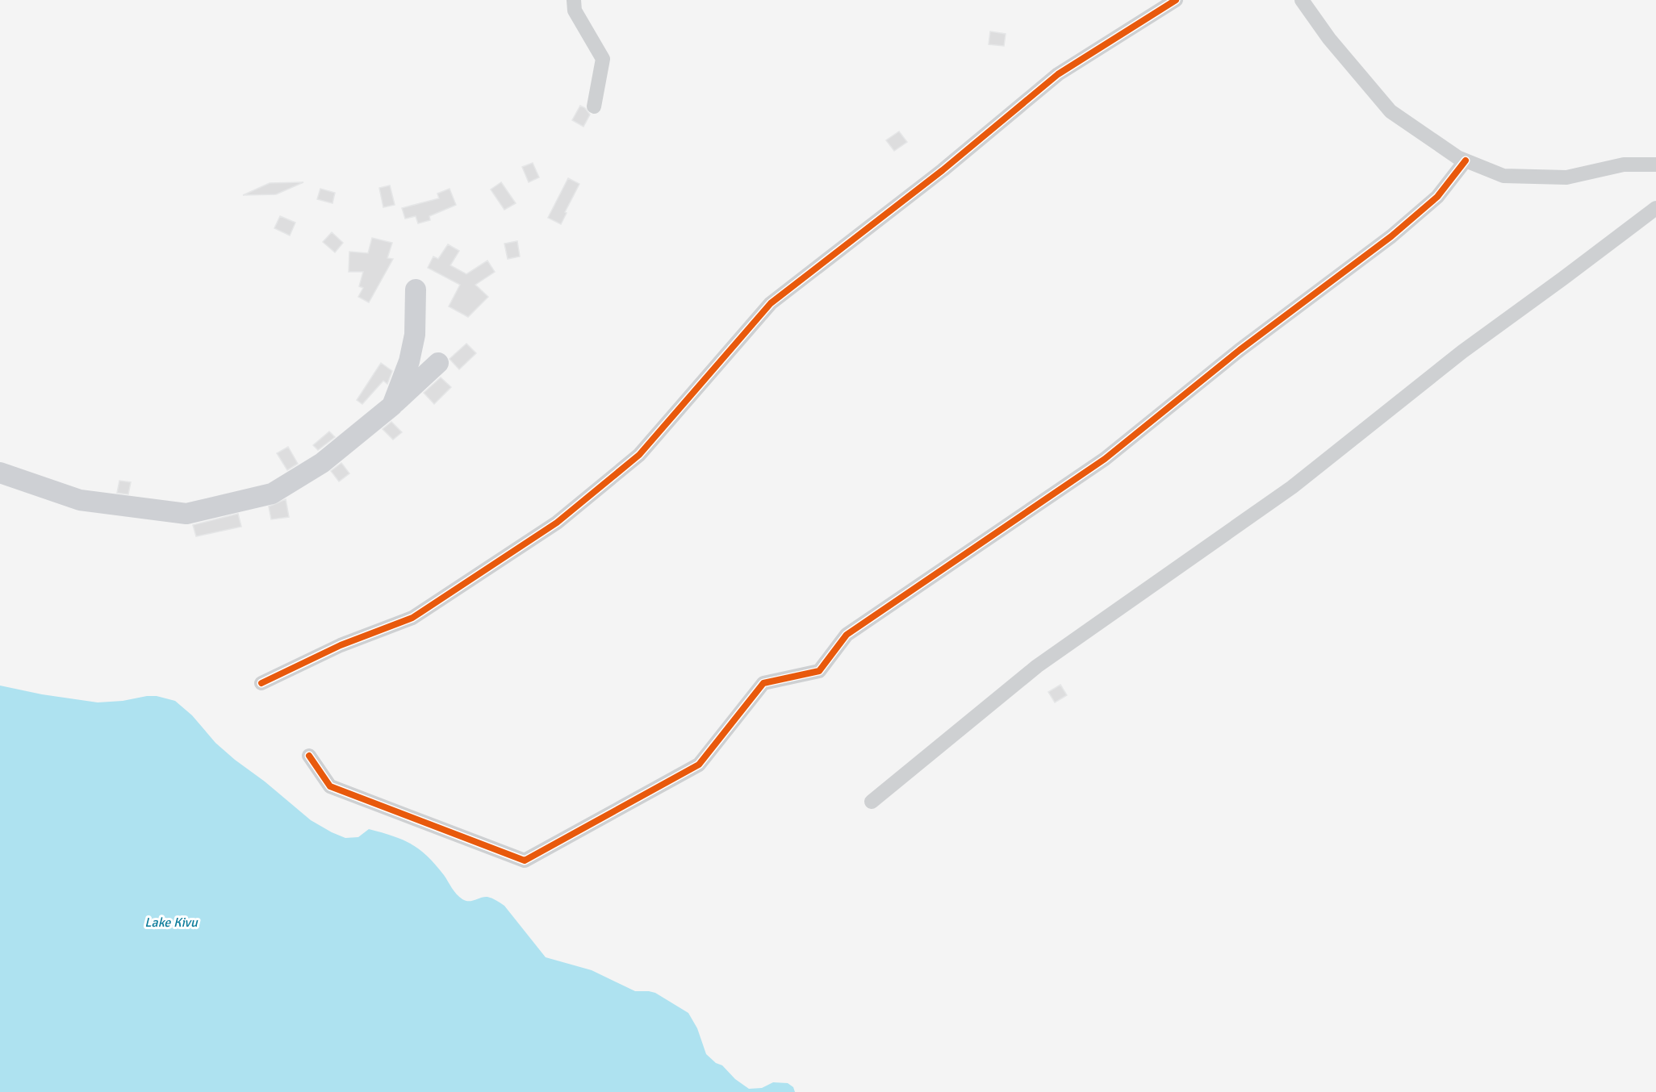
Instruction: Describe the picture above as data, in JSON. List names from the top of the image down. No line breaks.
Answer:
{"water":["Lake Kivu"]}
